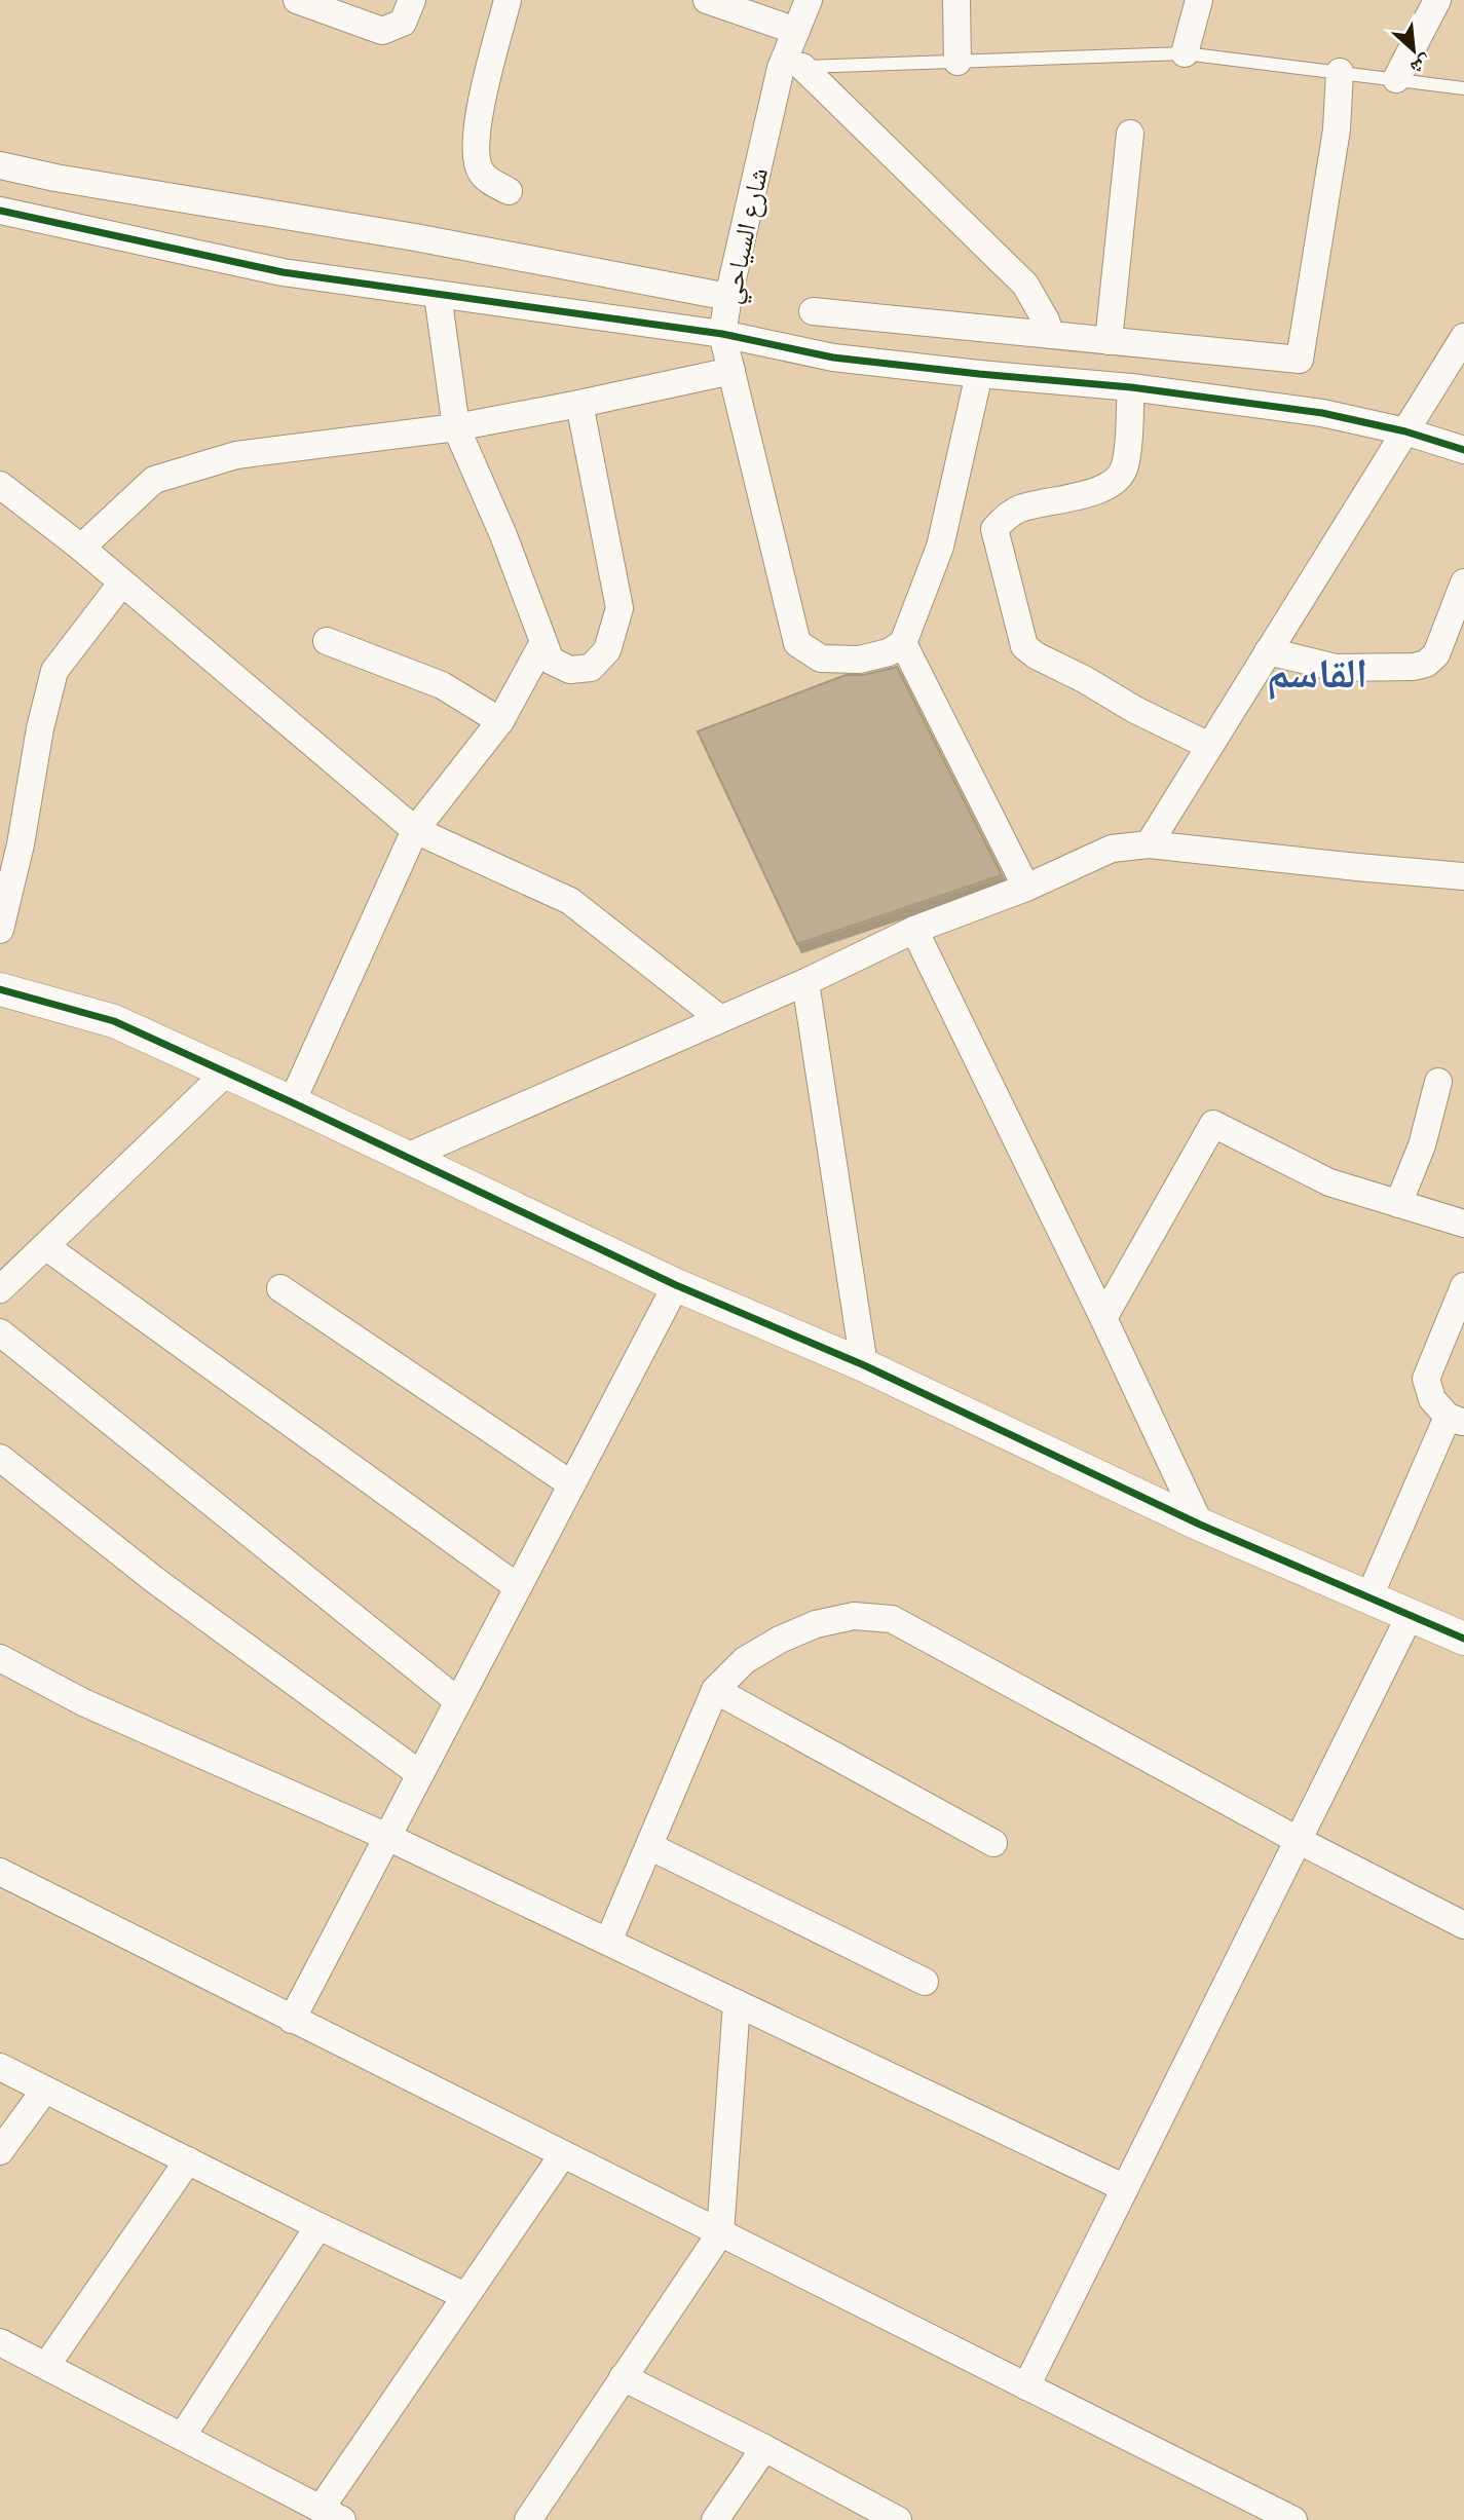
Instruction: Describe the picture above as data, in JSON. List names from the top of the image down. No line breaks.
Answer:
{"streets":{"street":["شارع السياحي"]},"districts":["القاسم"],"north":"bottom right"}
